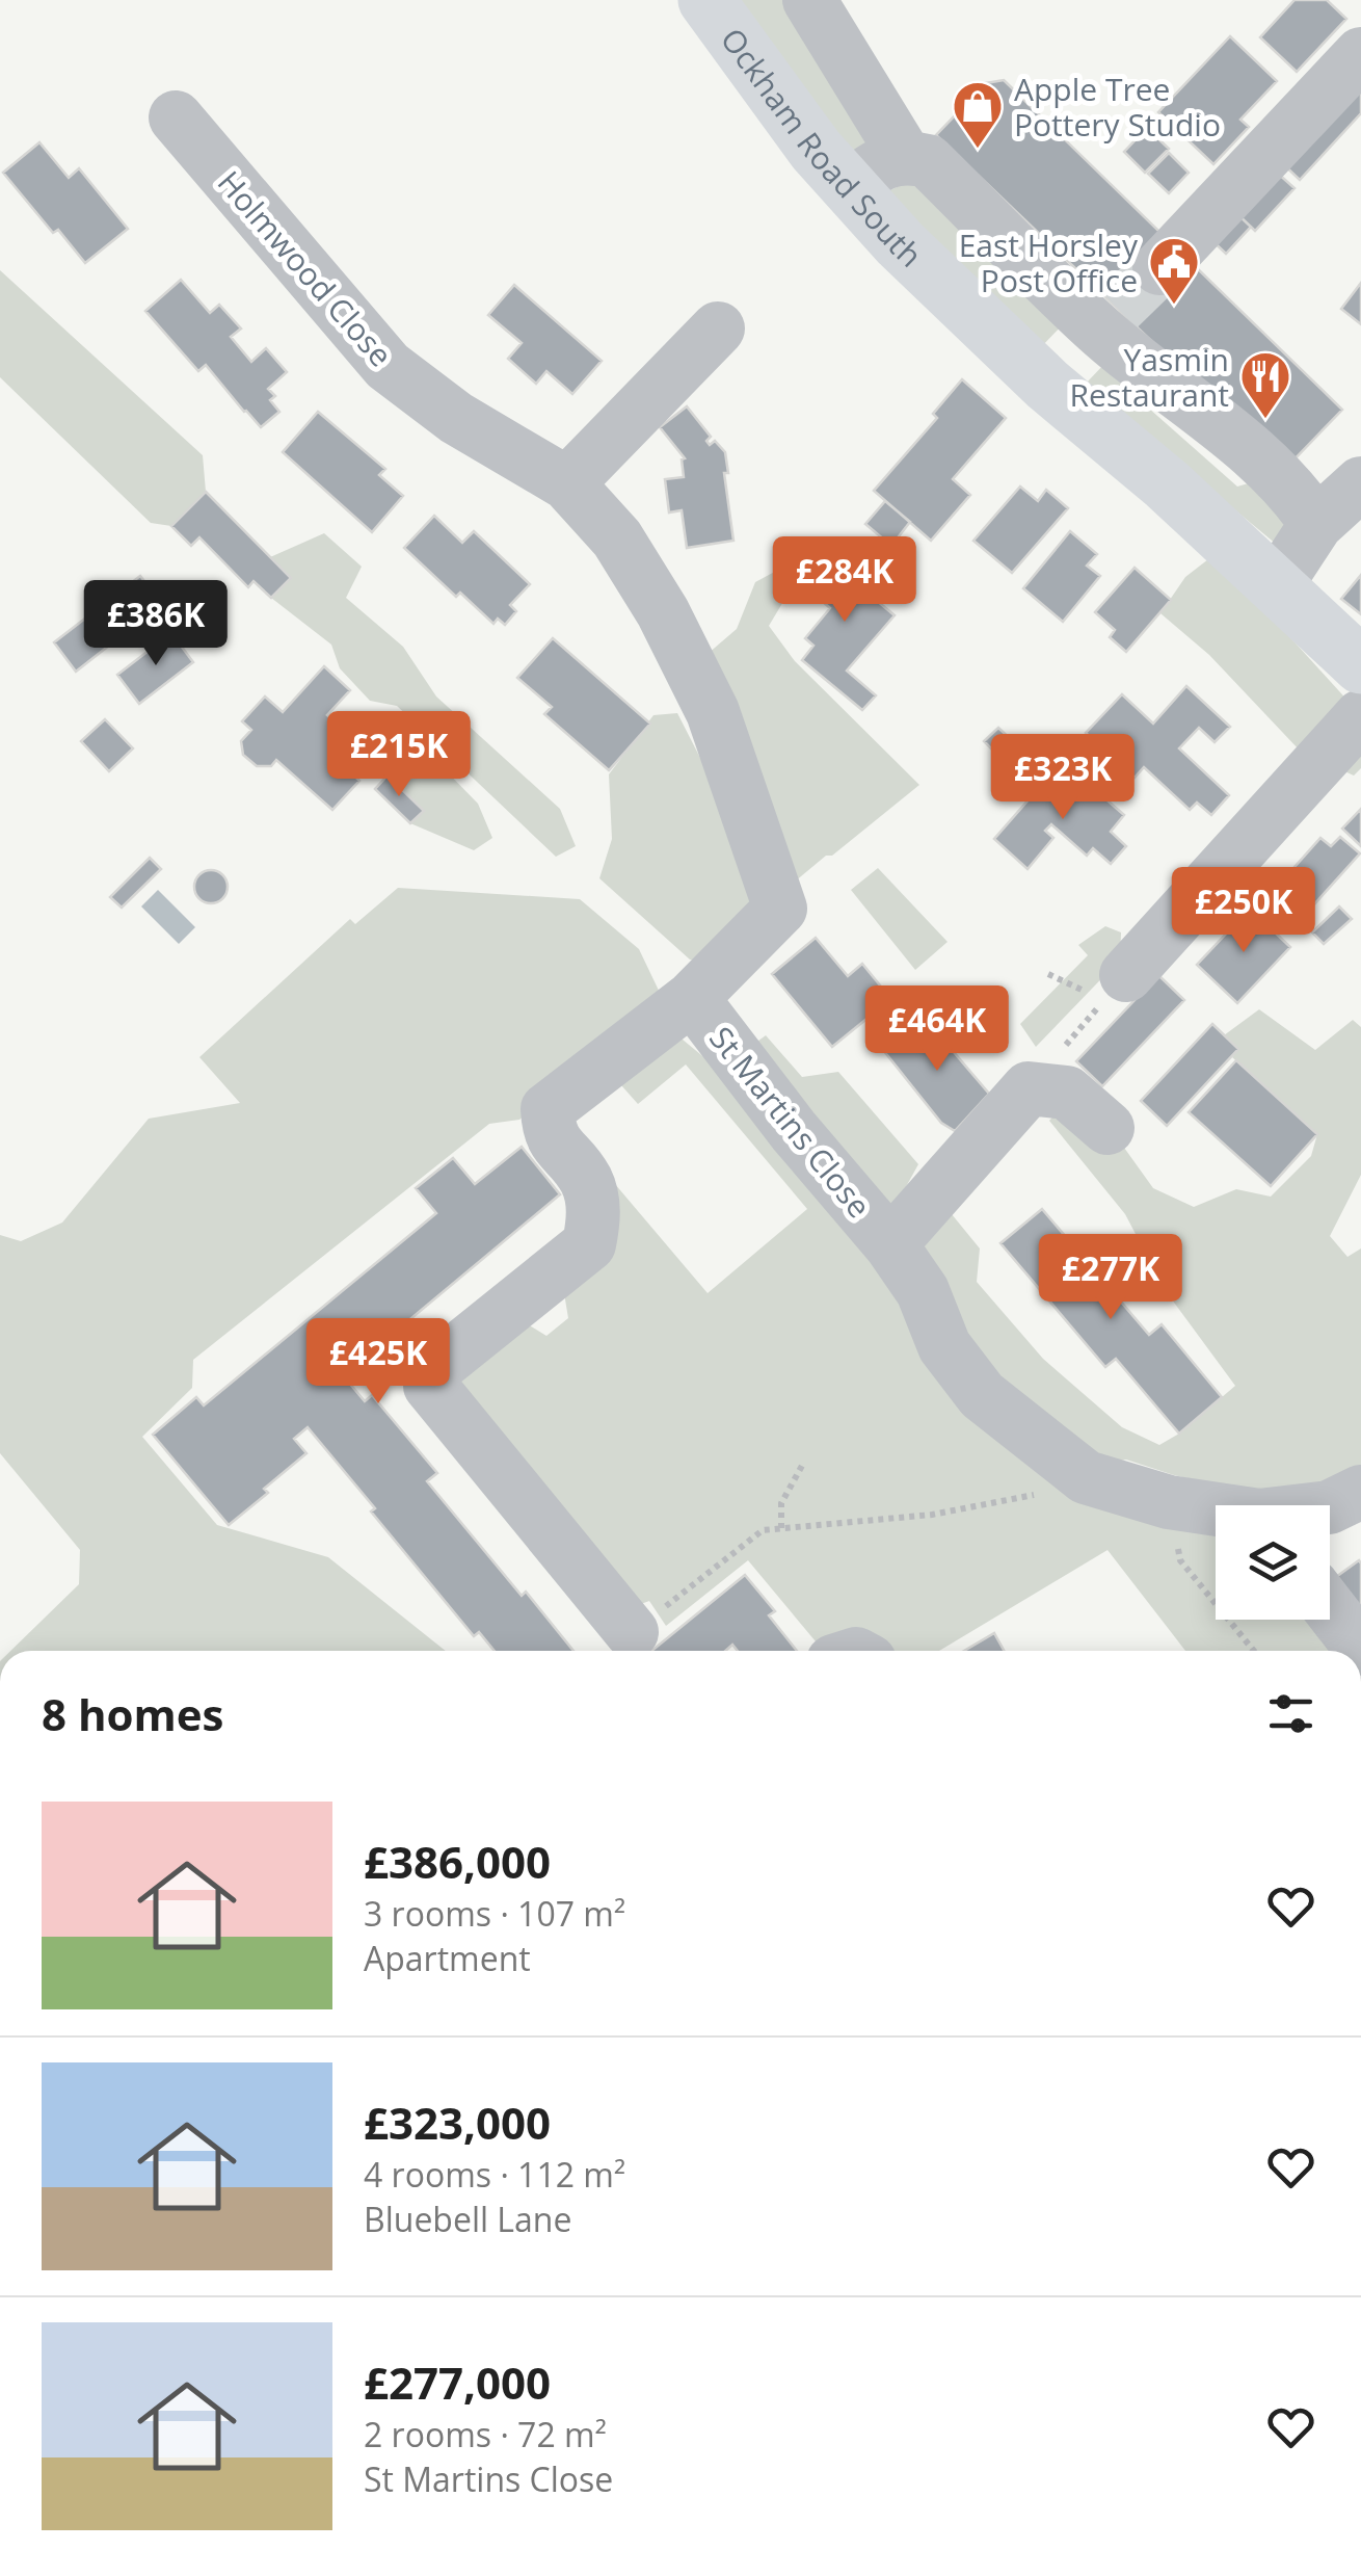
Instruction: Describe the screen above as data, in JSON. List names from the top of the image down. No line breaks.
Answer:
{"streets":{"main road":["Ockham Road South"],"street":["Holmwood Close","St Martins Close"]},"crossings":[["Holmwood Close","St Martins Close"]],"places":{"shop":["Apple Tree Pottery Studio"],"public building":["East Horsley Post Office"],"restaurant":["Yasmin Restaurant"]},"page":{"price":["£284K","£386K","£215K","£323K","£250K","£464K","£277K","£425K"],"heading":"8 homes","list":[{"name":"£386,000","note":"3 rooms · 107 m² · Apartment"},{"name":"£323,000","note":"4 rooms · 112 m² · Bluebell Lane"},{"name":"£277,000","note":"2 rooms · 72 m² · St Martins Close"}]}}
